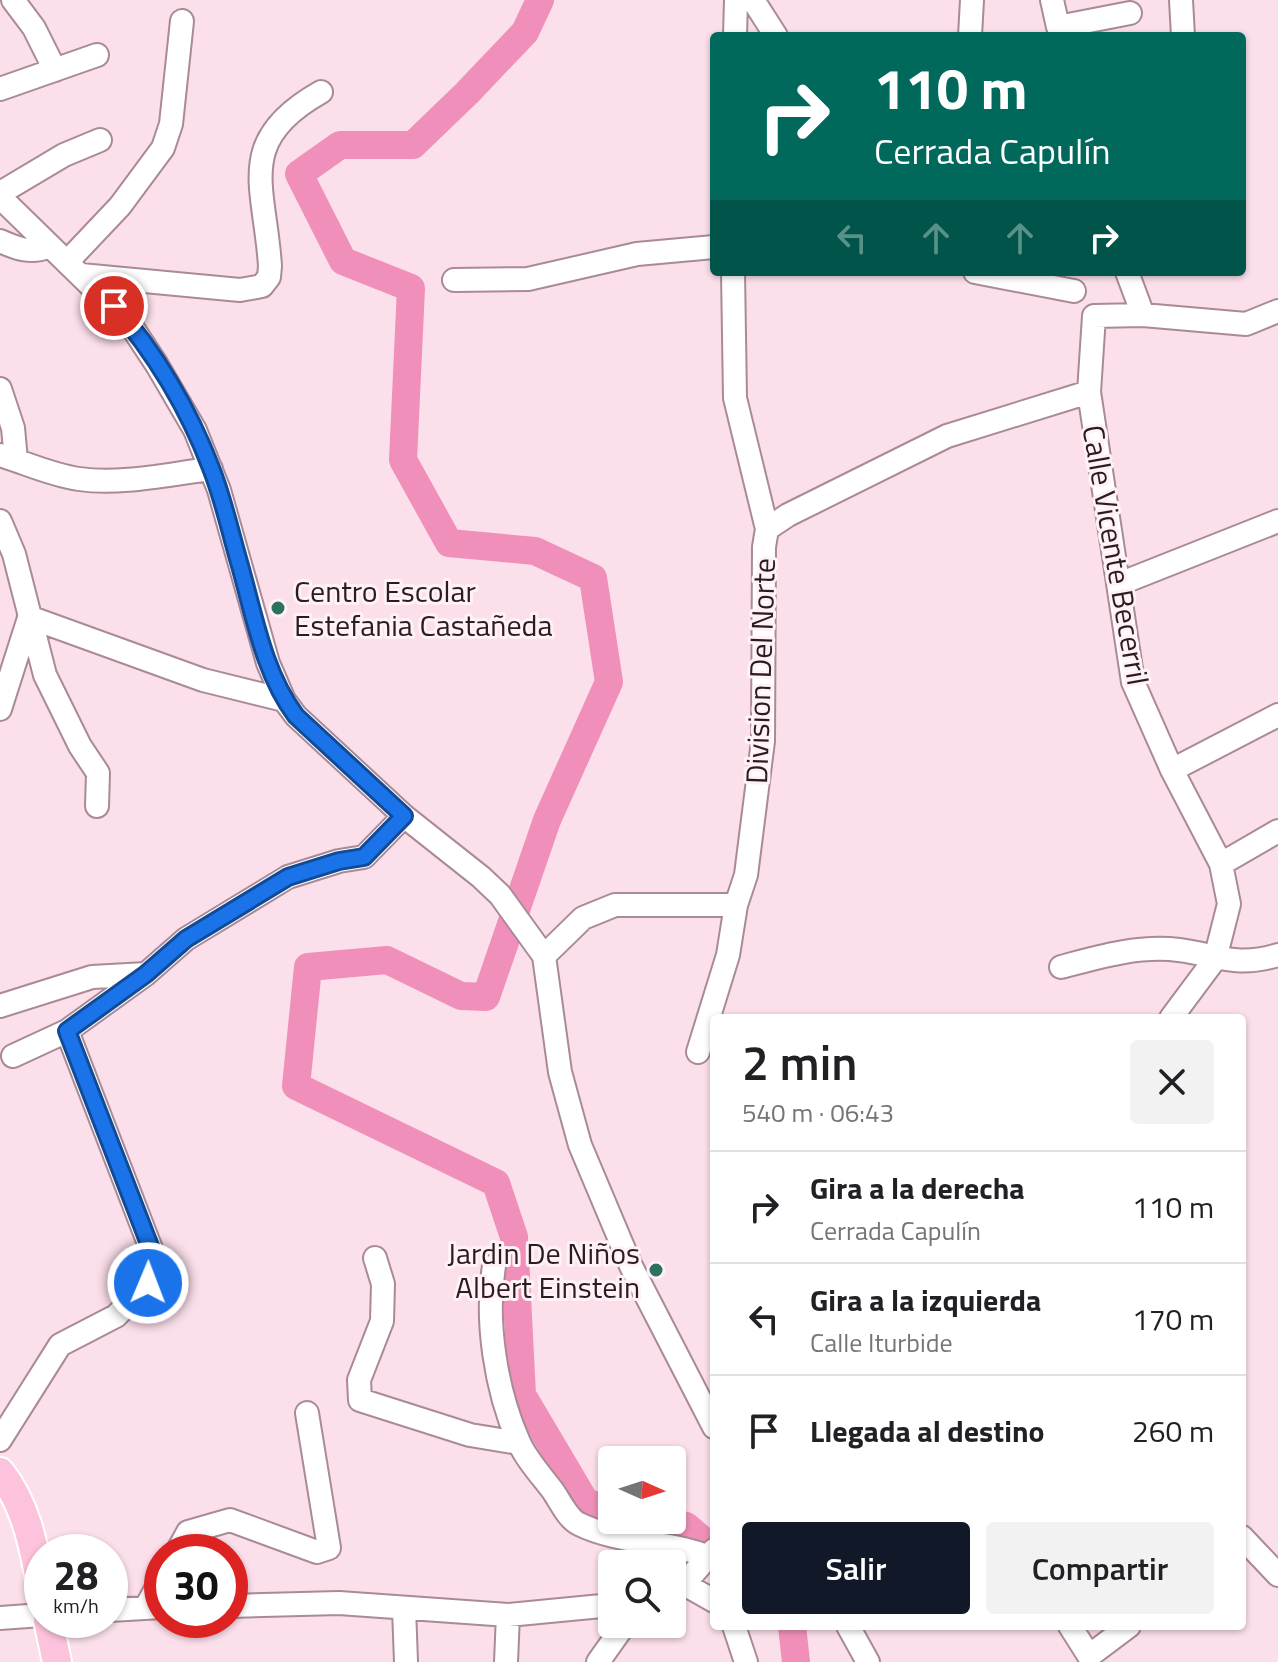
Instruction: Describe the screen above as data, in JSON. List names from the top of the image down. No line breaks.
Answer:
{"streets":{"street":["Calle Vicente Becerril","Division Del Norte"]},"crossings":[["Calle Vicente Becerril","Division Del Norte"]],"places":["Centro Escolar Estefania Castañeda","Jardin De Niños Albert Einstein"],"north":"right","page":{"turn":["110 m","Cerrada Capulín"],"heading":["2 min","540 m · 06:43"],"list":[{"name":"Gira a la derecha","note":"Cerrada Capulín","value":"110 m"},{"name":"Gira a la izquierda","note":"Calle Iturbide","value":"170 m"},{"name":"Llegada al destino","value":"260 m"}],"buttons":["Salir","Compartir"],"speed":"28 km/h","limit":"30"}}
